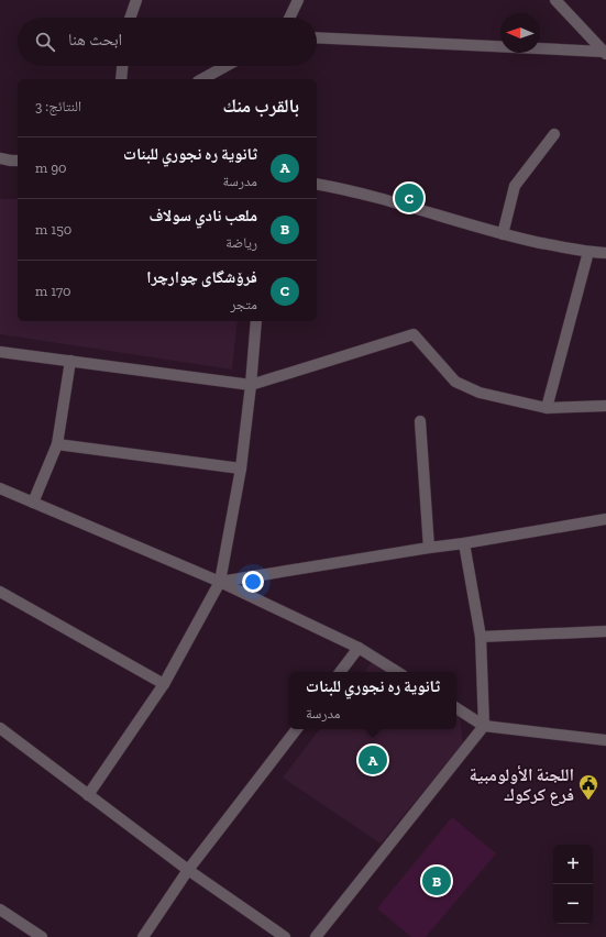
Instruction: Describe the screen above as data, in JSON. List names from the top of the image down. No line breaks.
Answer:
{"places":{"public building":["اللجنة الأولومبية فرع كركوك"]},"north":"left","page":{"search":"ابحث هنا","heading":["بالقرب منك","النتائج: 3"],"list":[{"mark":"A","name":"ثانوية ره نجوري للبنات","note":"مدرسة","value":"90 m"},{"mark":"B","name":"ملعب نادي سولاف","note":"رياضة","value":"150 m"},{"mark":"C","name":"فرۆشگای چوارچرا","note":"متجر","value":"170 m"}],"pins":["C","A","B"],"popup":["ثانوية ره نجوري للبنات","مدرسة"],"map_buttons":["+","−"]}}
